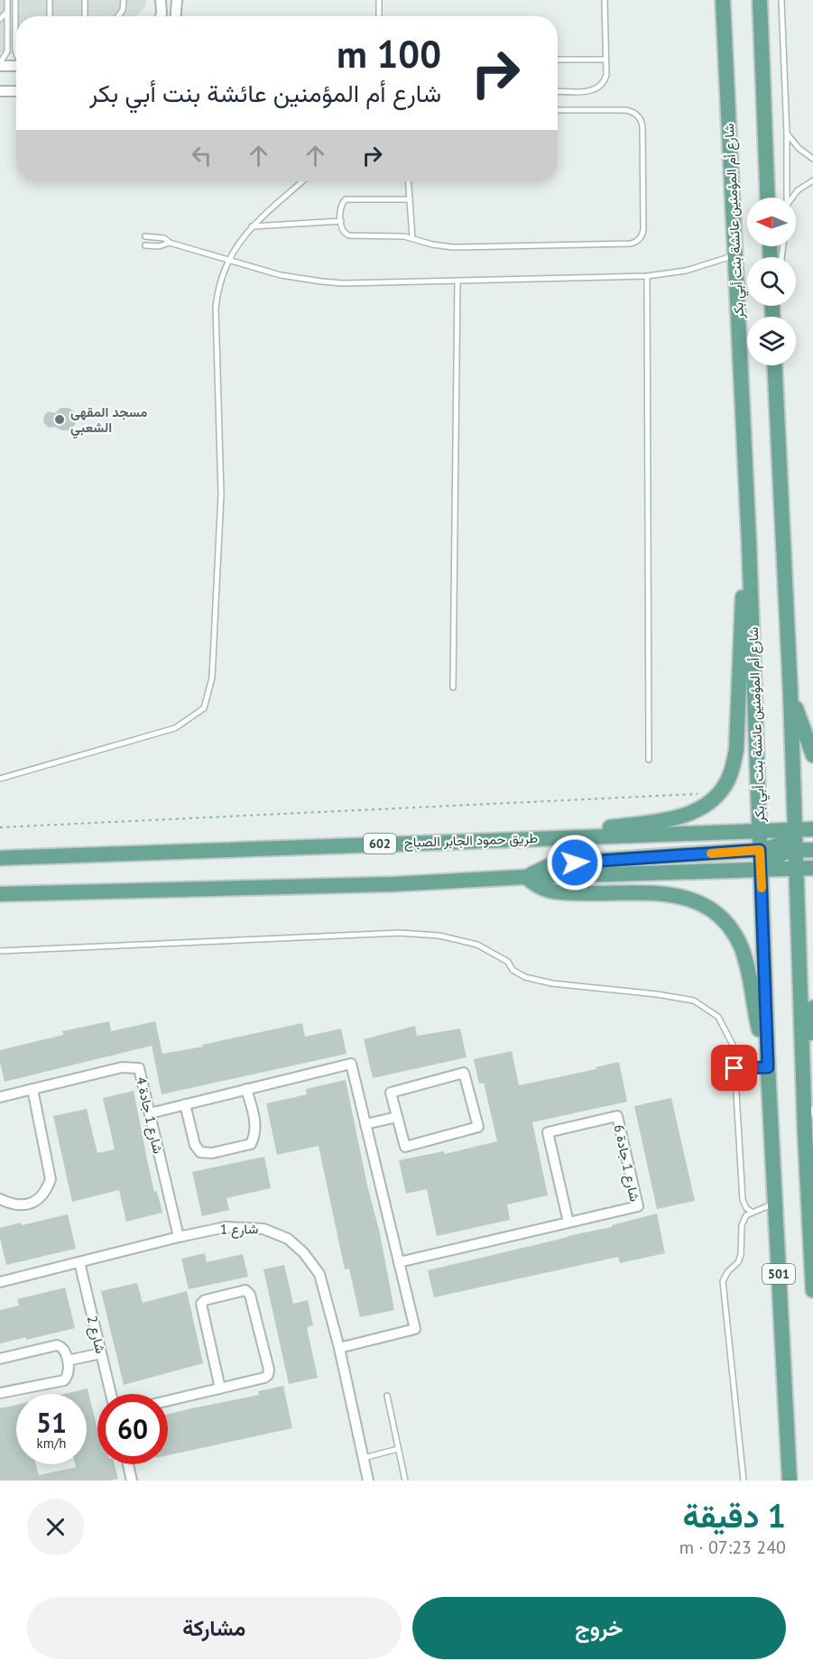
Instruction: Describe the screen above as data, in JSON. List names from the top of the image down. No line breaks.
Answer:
{"streets":{"main road":["شارع أم المؤمنين عائشة بنت أبي بكر","طريق حمود الجابر الصباح","602","501"],"street":["شارع 1 جادة 4","شارع 1 جادة 6","شارع 1","شارع 2"]},"crossings":[["شارع أم المؤمنين عائشة بنت أبي بكر","طريق حمود الجابر الصباح"],["شارع 1 جادة 4","شارع 1"],["شارع 1","شارع 2"]],"places":["مسجد المقهى الشعبي"],"north":"left","page":{"turn":["100 m","شارع أم المؤمنين عائشة بنت أبي بكر"],"speed":"51 km/h","limit":"60","heading":["1 دقيقة","240 m · 07:23"],"buttons":["خروج","مشاركة"]}}
